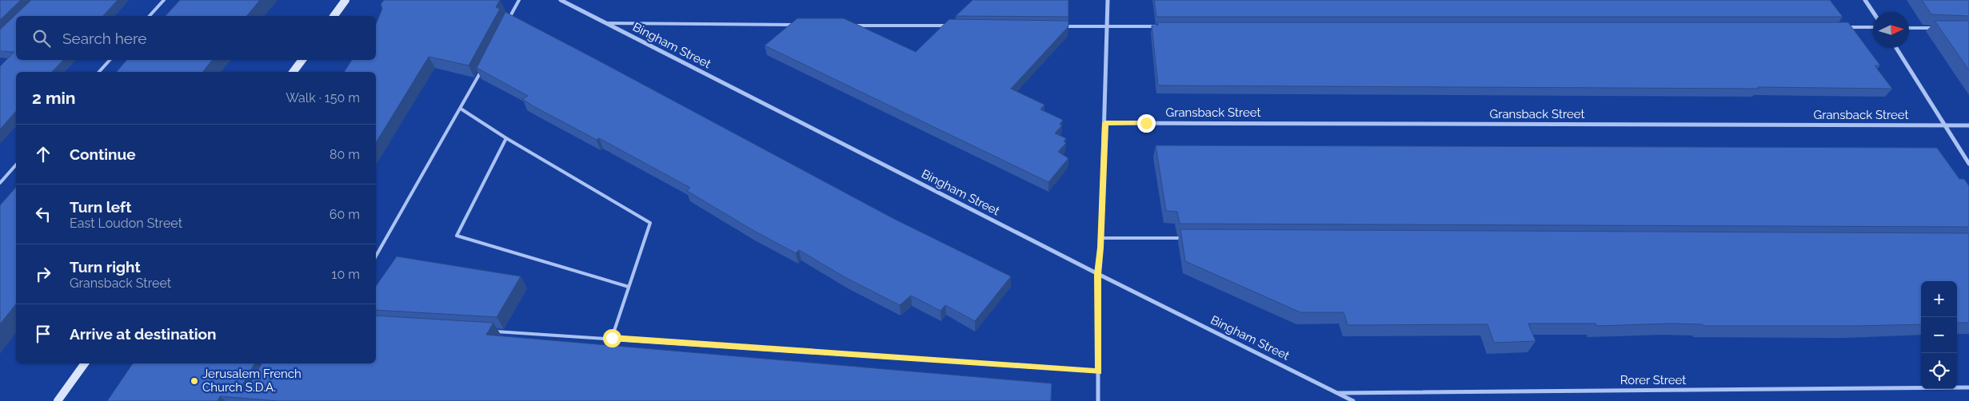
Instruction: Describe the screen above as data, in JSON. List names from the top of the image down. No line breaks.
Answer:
{"streets":{"street":["Bingham Street","Gransback Street","Rorer Street"]},"crossings":[["Bingham Street","Rorer Street"]],"places":["Jerusalem French Church S.D.A."],"north":"right","page":{"search":"Search here","heading":["2 min","Walk · 150 m"],"list":[["Continue","80 m"],["Turn left","East Loudon Street","60 m"],["Turn right","Gransback Street","10 m"],"Arrive at destination"],"map_buttons":["+","−"]}}
